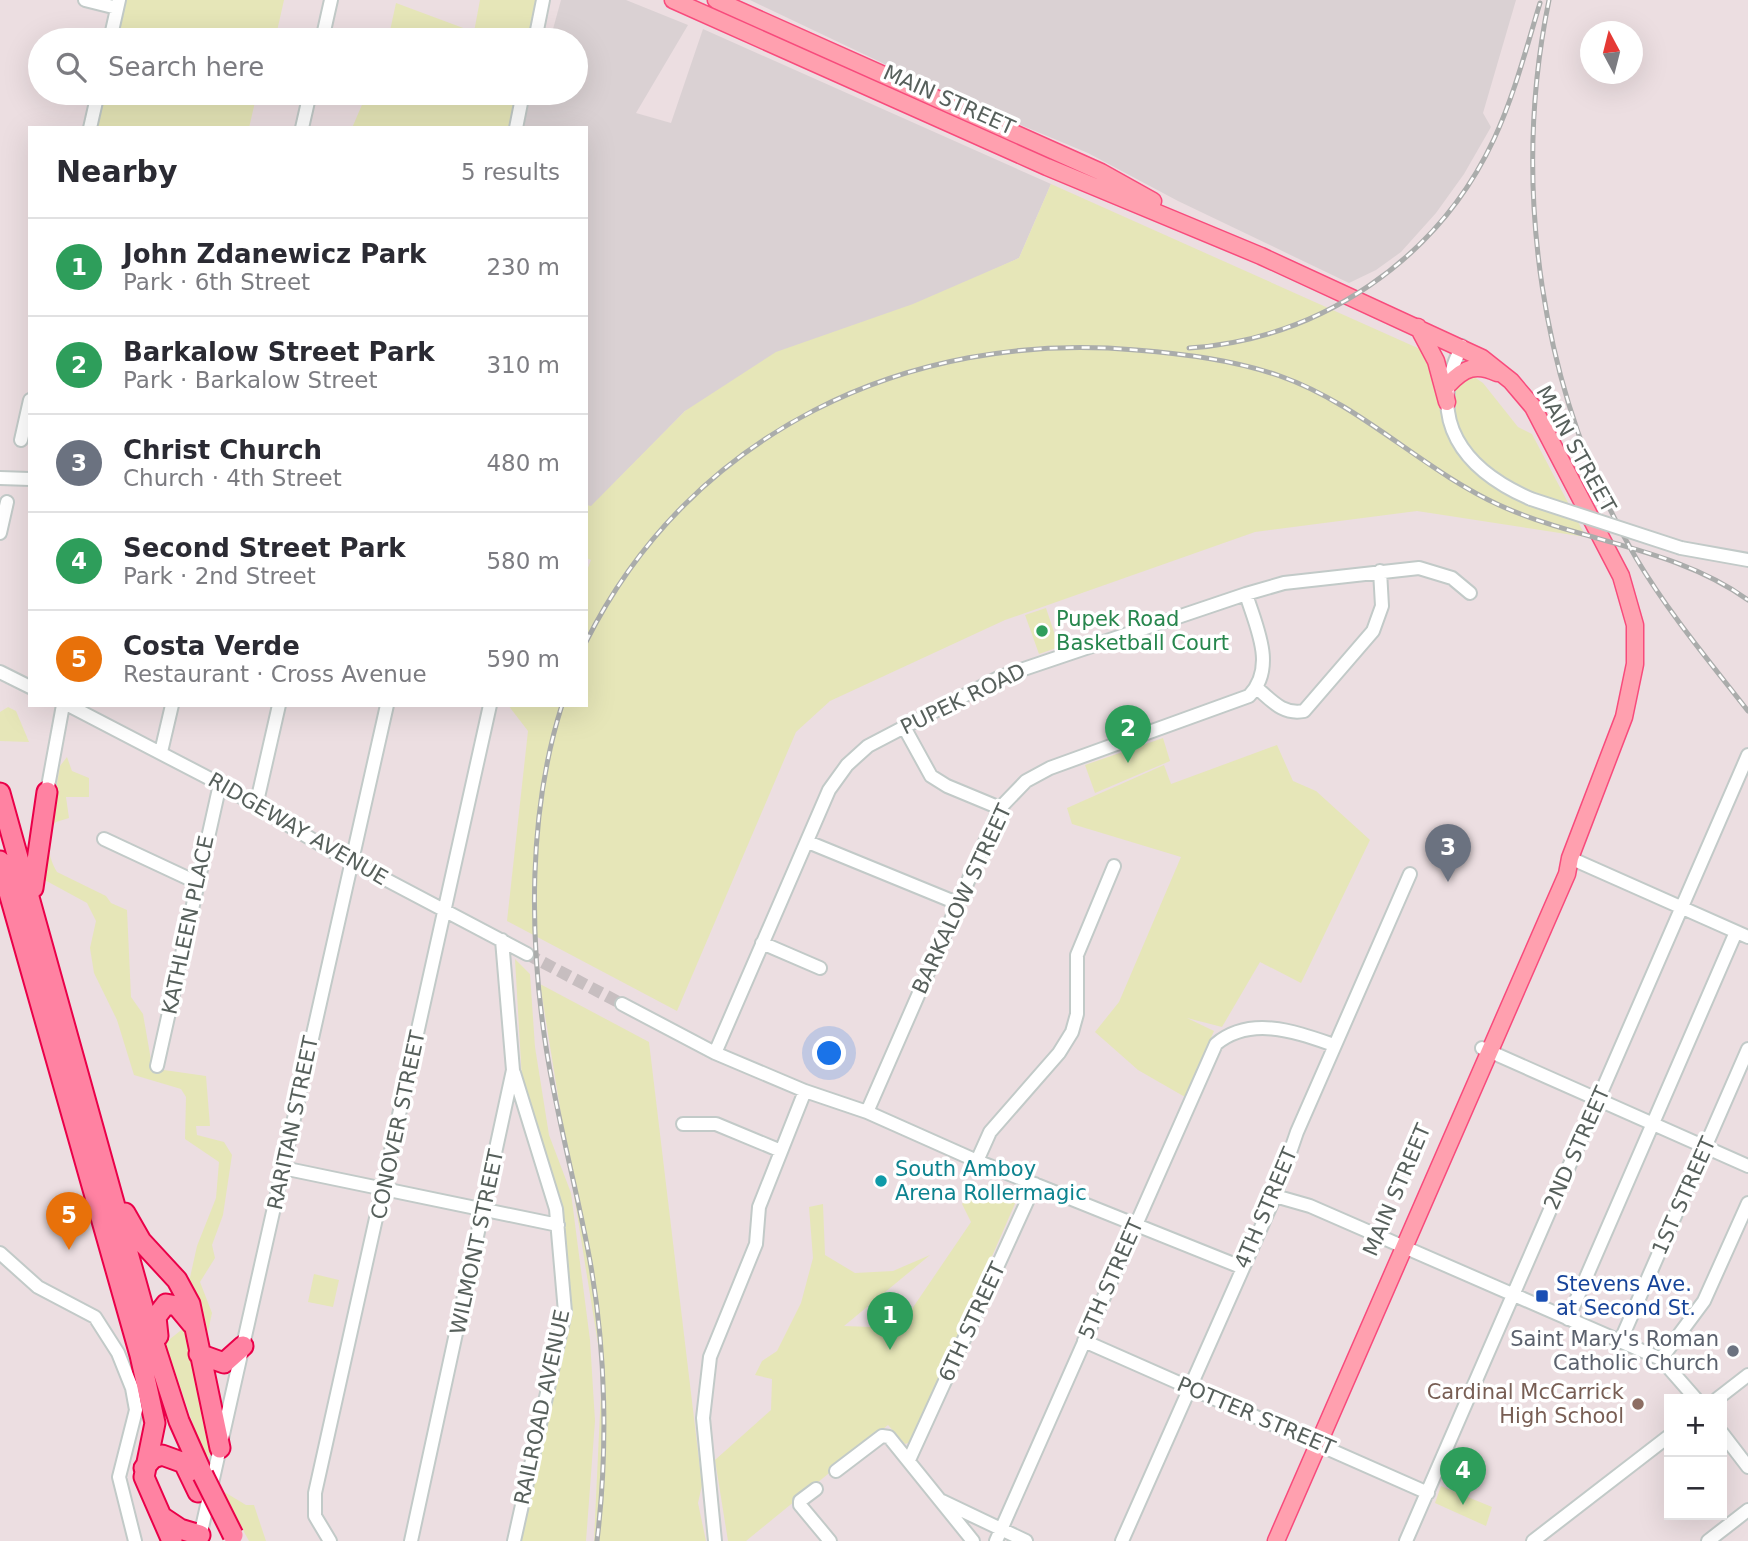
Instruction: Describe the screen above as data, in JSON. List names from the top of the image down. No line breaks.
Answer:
{"streets":{"main road":["MAIN STREET"],"street":["PUPEK ROAD","RIDGEWAY AVENUE","BARKALOW STREET","KATHLEEN PLACE","RARITAN STREET","CONOVER STREET","2ND STREET","1ST STREET","4TH STREET","WILMONT STREET","5TH STREET","6TH STREET","RAILROAD AVENUE","POTTER STREET"]},"crossings":[["MAIN STREET","POTTER STREET"],["RIDGEWAY AVENUE","KATHLEEN PLACE"],["RIDGEWAY AVENUE","RARITAN STREET"],["RIDGEWAY AVENUE","CONOVER STREET"],["RIDGEWAY AVENUE","WILMONT STREET"],["2ND STREET","POTTER STREET"],["4TH STREET","5TH STREET"],["4TH STREET","POTTER STREET"],["WILMONT STREET","RAILROAD AVENUE"],["5TH STREET","POTTER STREET"]],"places":{"other":["Pupek Road Basketball Court","South Amboy Arena Rollermagic","Saint Mary's Roman Catholic Church","Cardinal McCarrick High School"],"transit":["Stevens Ave. at Second St."]},"north":"top","page":{"search":"Search here","heading":["Nearby","5 results"],"list":[{"mark":"1","name":"John Zdanewicz Park","note":"Park · 6th Street","value":"230 m"},{"mark":"2","name":"Barkalow Street Park","note":"Park · Barkalow Street","value":"310 m"},{"mark":"3","name":"Christ Church","note":"Church · 4th Street","value":"480 m"},{"mark":"4","name":"Second Street Park","note":"Park · 2nd Street","value":"580 m"},{"mark":"5","name":"Costa Verde","note":"Restaurant · Cross Avenue","value":"590 m"}],"pins":["2","3","5","1","4"],"map_buttons":["+","−"]}}
